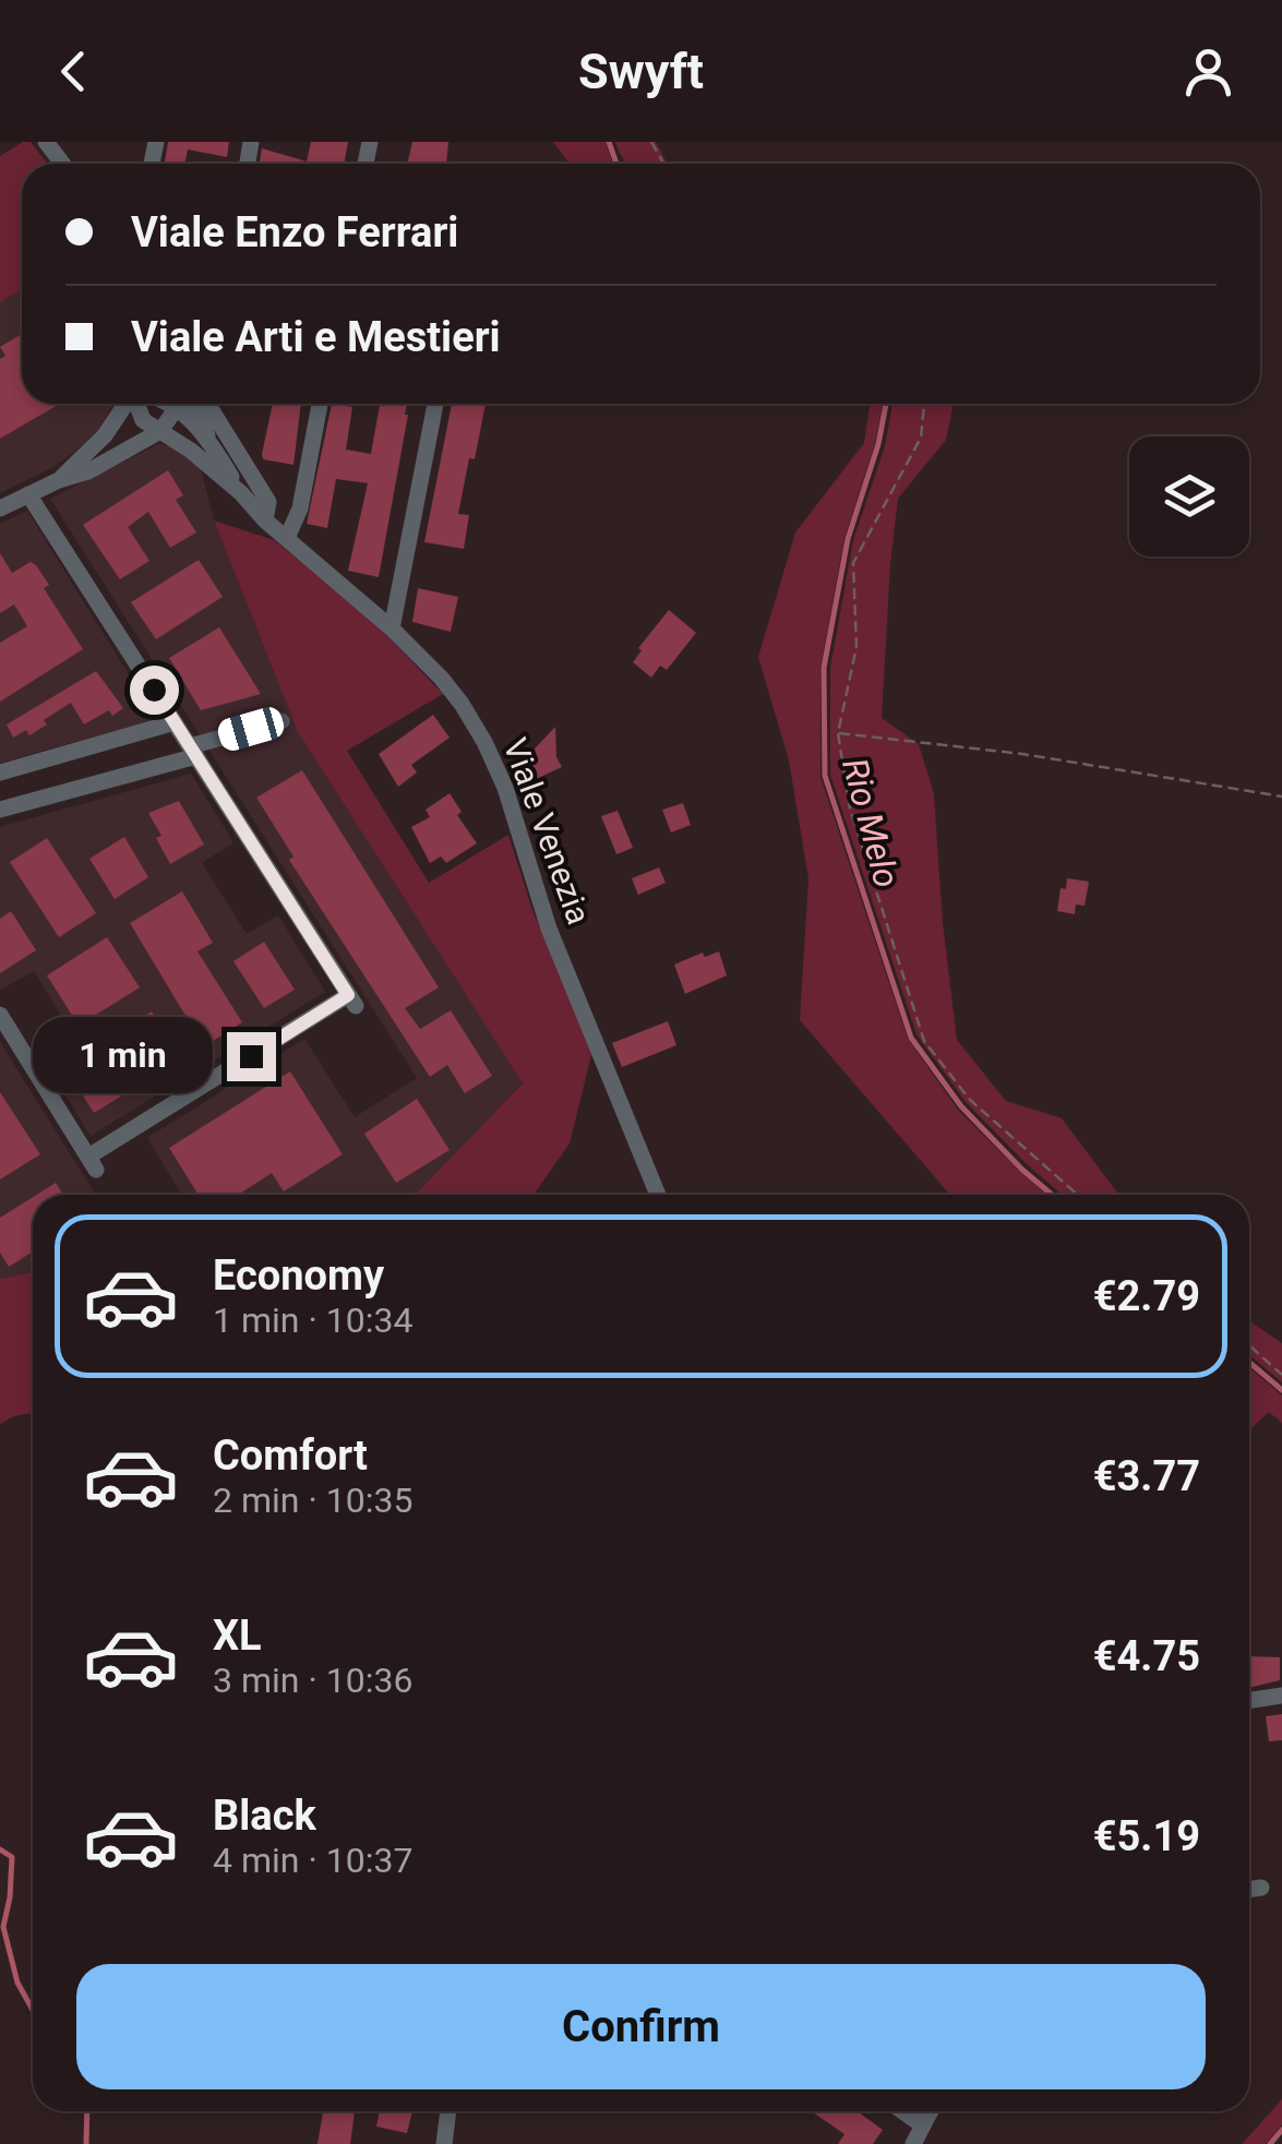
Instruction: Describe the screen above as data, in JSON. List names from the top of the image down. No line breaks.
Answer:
{"streets":{"street":["Viale Venezia"]},"water":["Rio Melo"],"page":{"header":"Swyft","banner":["Viale Enzo Ferrari","Viale Arti e Mestieri"],"bubble":"1 min","list":[{"name":"Economy","note":"1 min · 10:34","value":"€2.79"},{"name":"Comfort","note":"2 min · 10:35","value":"€3.77"},{"name":"XL","note":"3 min · 10:36","value":"€4.75"},{"name":"Black","note":"4 min · 10:37","value":"€5.19"}],"buttons":"Confirm"}}
